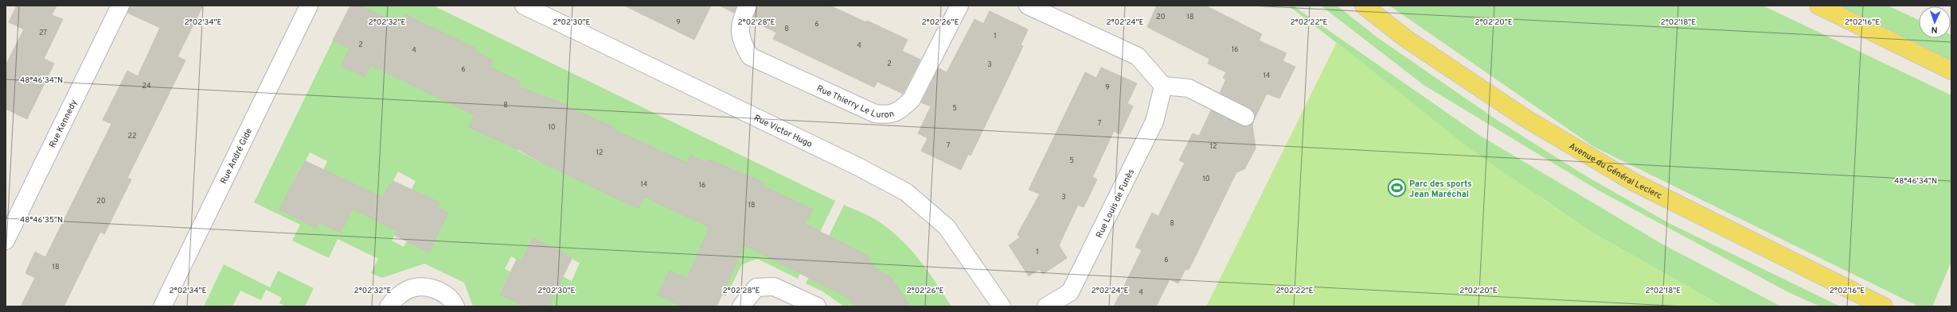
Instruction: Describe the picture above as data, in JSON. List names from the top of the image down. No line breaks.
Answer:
{"streets":{"main road":["Avenue du Général Leclerc"],"street":["Rue Thierry Le Luron","Rue Kennedy","Rue Victor Hugo","Rue André Gide","Rue Louis de Funès"]},"places":{"sports":["Parc des sports Jean Maréchal"]},"house_numbers":["20","18","9","6","8","27","1","2","4","16","4","2","3","6","14","24","9","8","5","7","10","22","7","12","12","5","10","14","16","3","20","18","8","1","6","18","4"],"north":"bottom","coordinates":["2°02'34\"E","2°02'32\"E","2°02'30\"E","2°02'28\"E","2°02'26\"E","2°02'24\"E","2°02'22\"E","2°02'20\"E","2°02'18\"E","2°02'16\"E","48°46'34\"N","48°46'35\"N"]}
